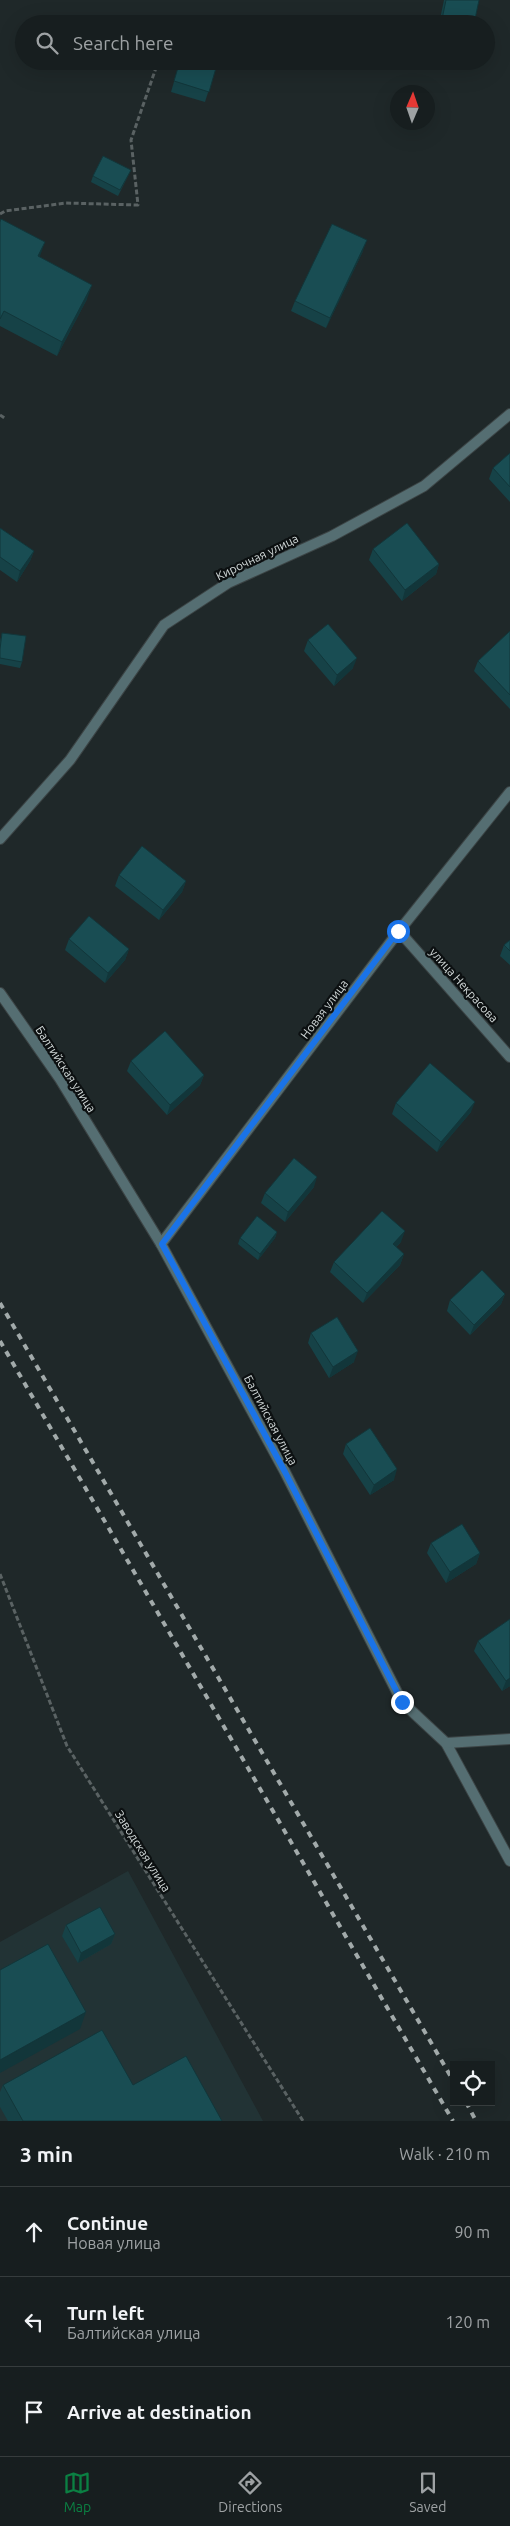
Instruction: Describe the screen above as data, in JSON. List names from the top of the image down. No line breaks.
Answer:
{"streets":{"street":["Кирочная улица","улица Некрасова","Новая улица","Балтийская улица"],"path":["Заводская улица"]},"crossings":[["улица Некрасова","Новая улица"],["Новая улица","Балтийская улица"]],"north":"top","page":{"search":"Search here","heading":["3 min","Walk · 210 m"],"list":[["Continue","Новая улица","90 m"],["Turn left","Балтийская улица","120 m"],"Arrive at destination"],"nav":["Map","Directions","Saved"]}}
